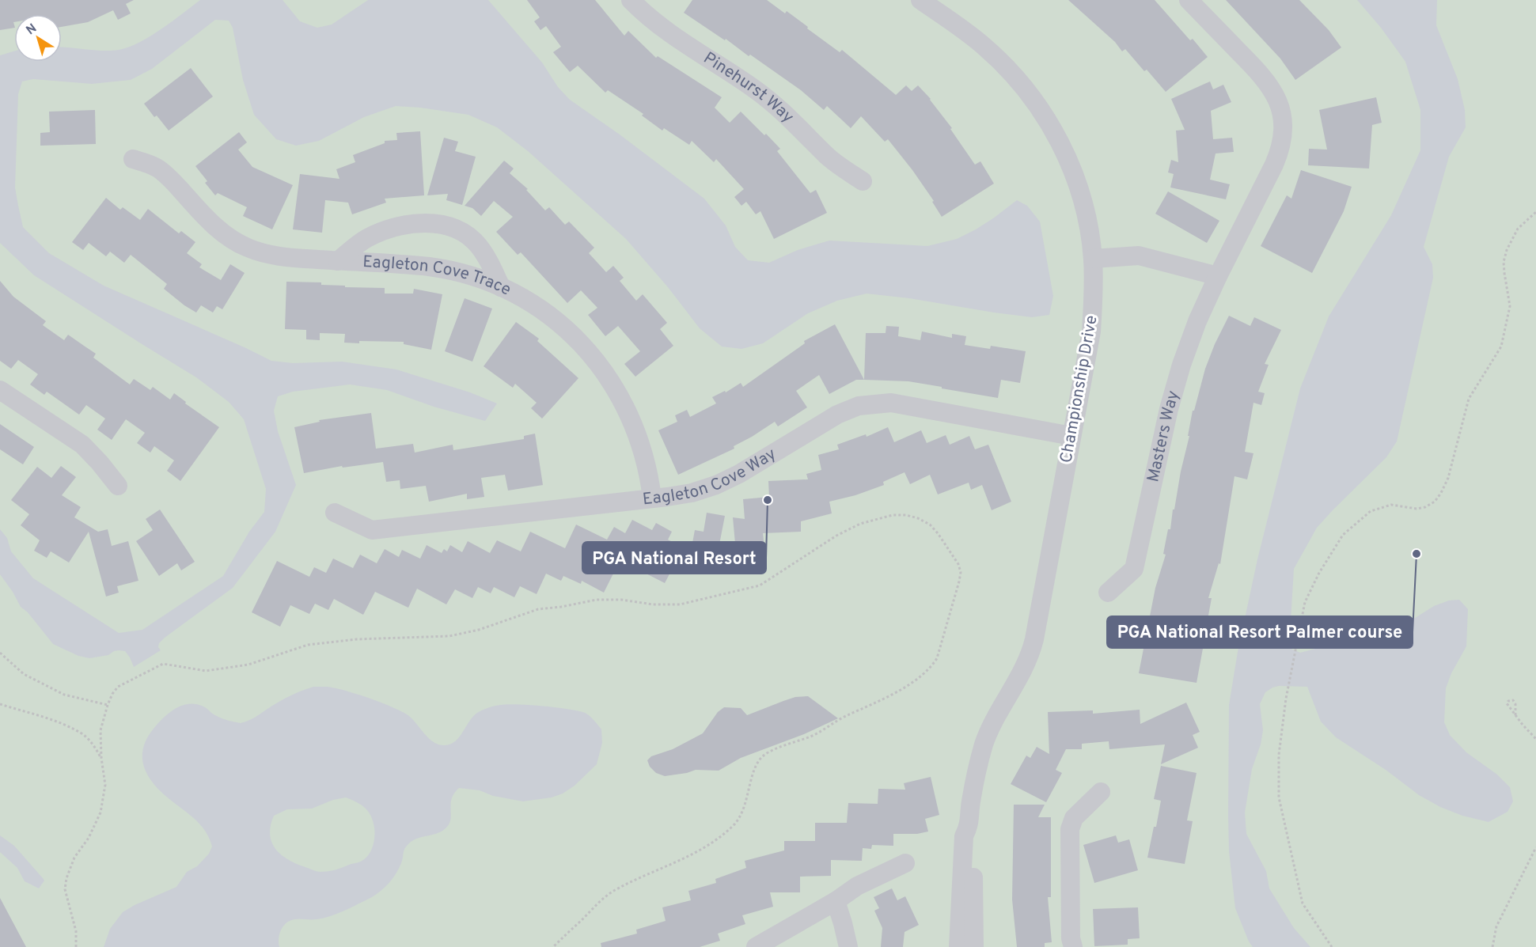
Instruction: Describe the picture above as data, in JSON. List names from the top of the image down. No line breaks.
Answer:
{"streets":{"street":["Pinehurst Way","Eagleton Cove Trace","Championship Drive","Masters Way","Eagleton Cove Way"]},"crossings":[["Eagleton Cove Trace","Eagleton Cove Way"],["Championship Drive","Eagleton Cove Way"]],"places":["PGA National Resort","PGA National Resort Palmer course"],"north":"top left"}
